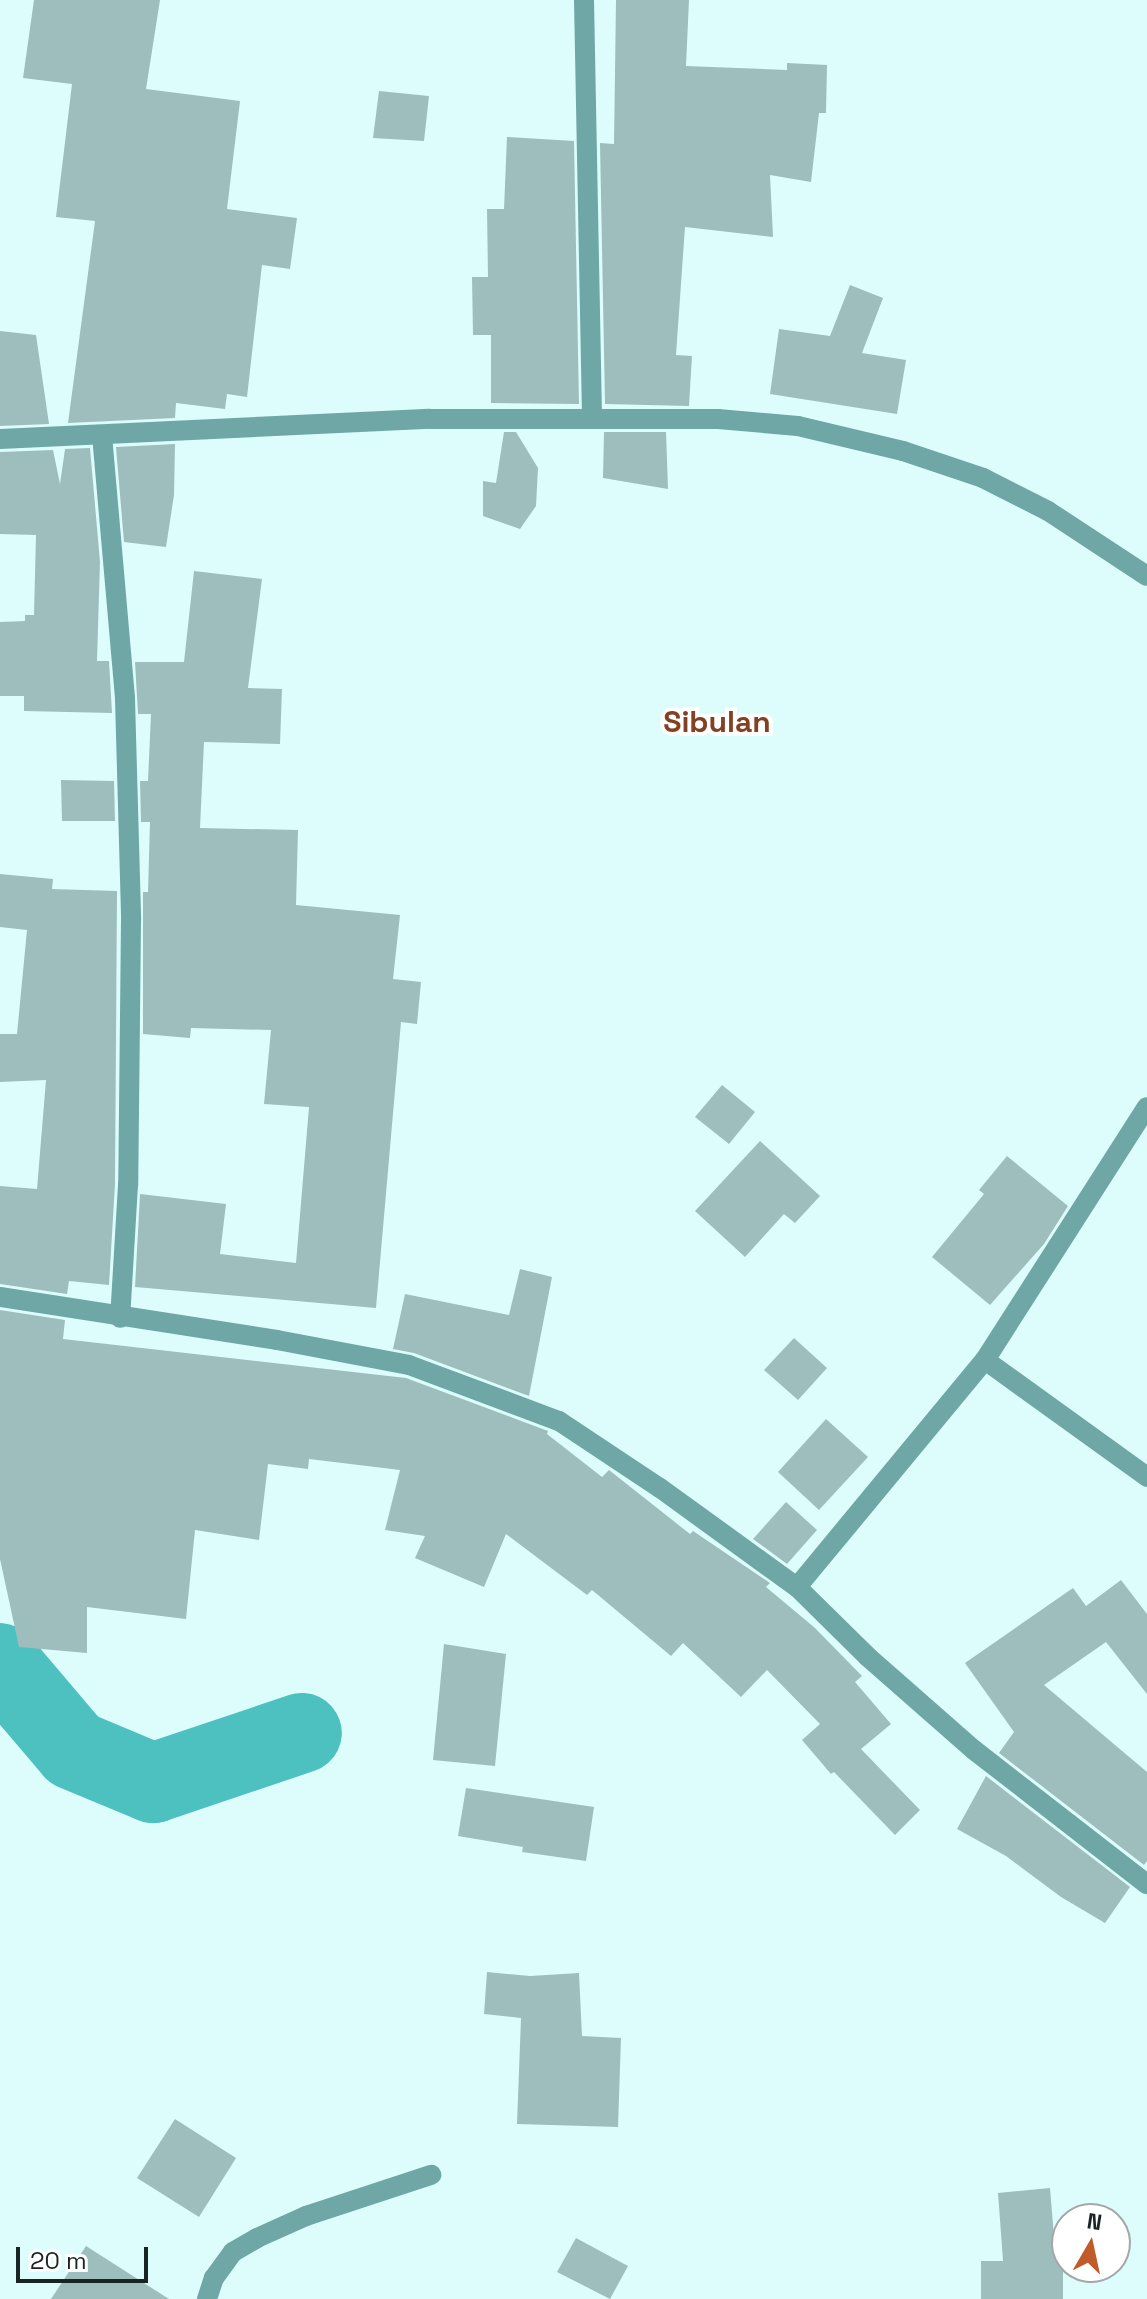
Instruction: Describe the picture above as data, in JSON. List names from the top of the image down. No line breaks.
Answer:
{"districts":["Sibulan"],"scale_bar":"20 m","north":"top"}
